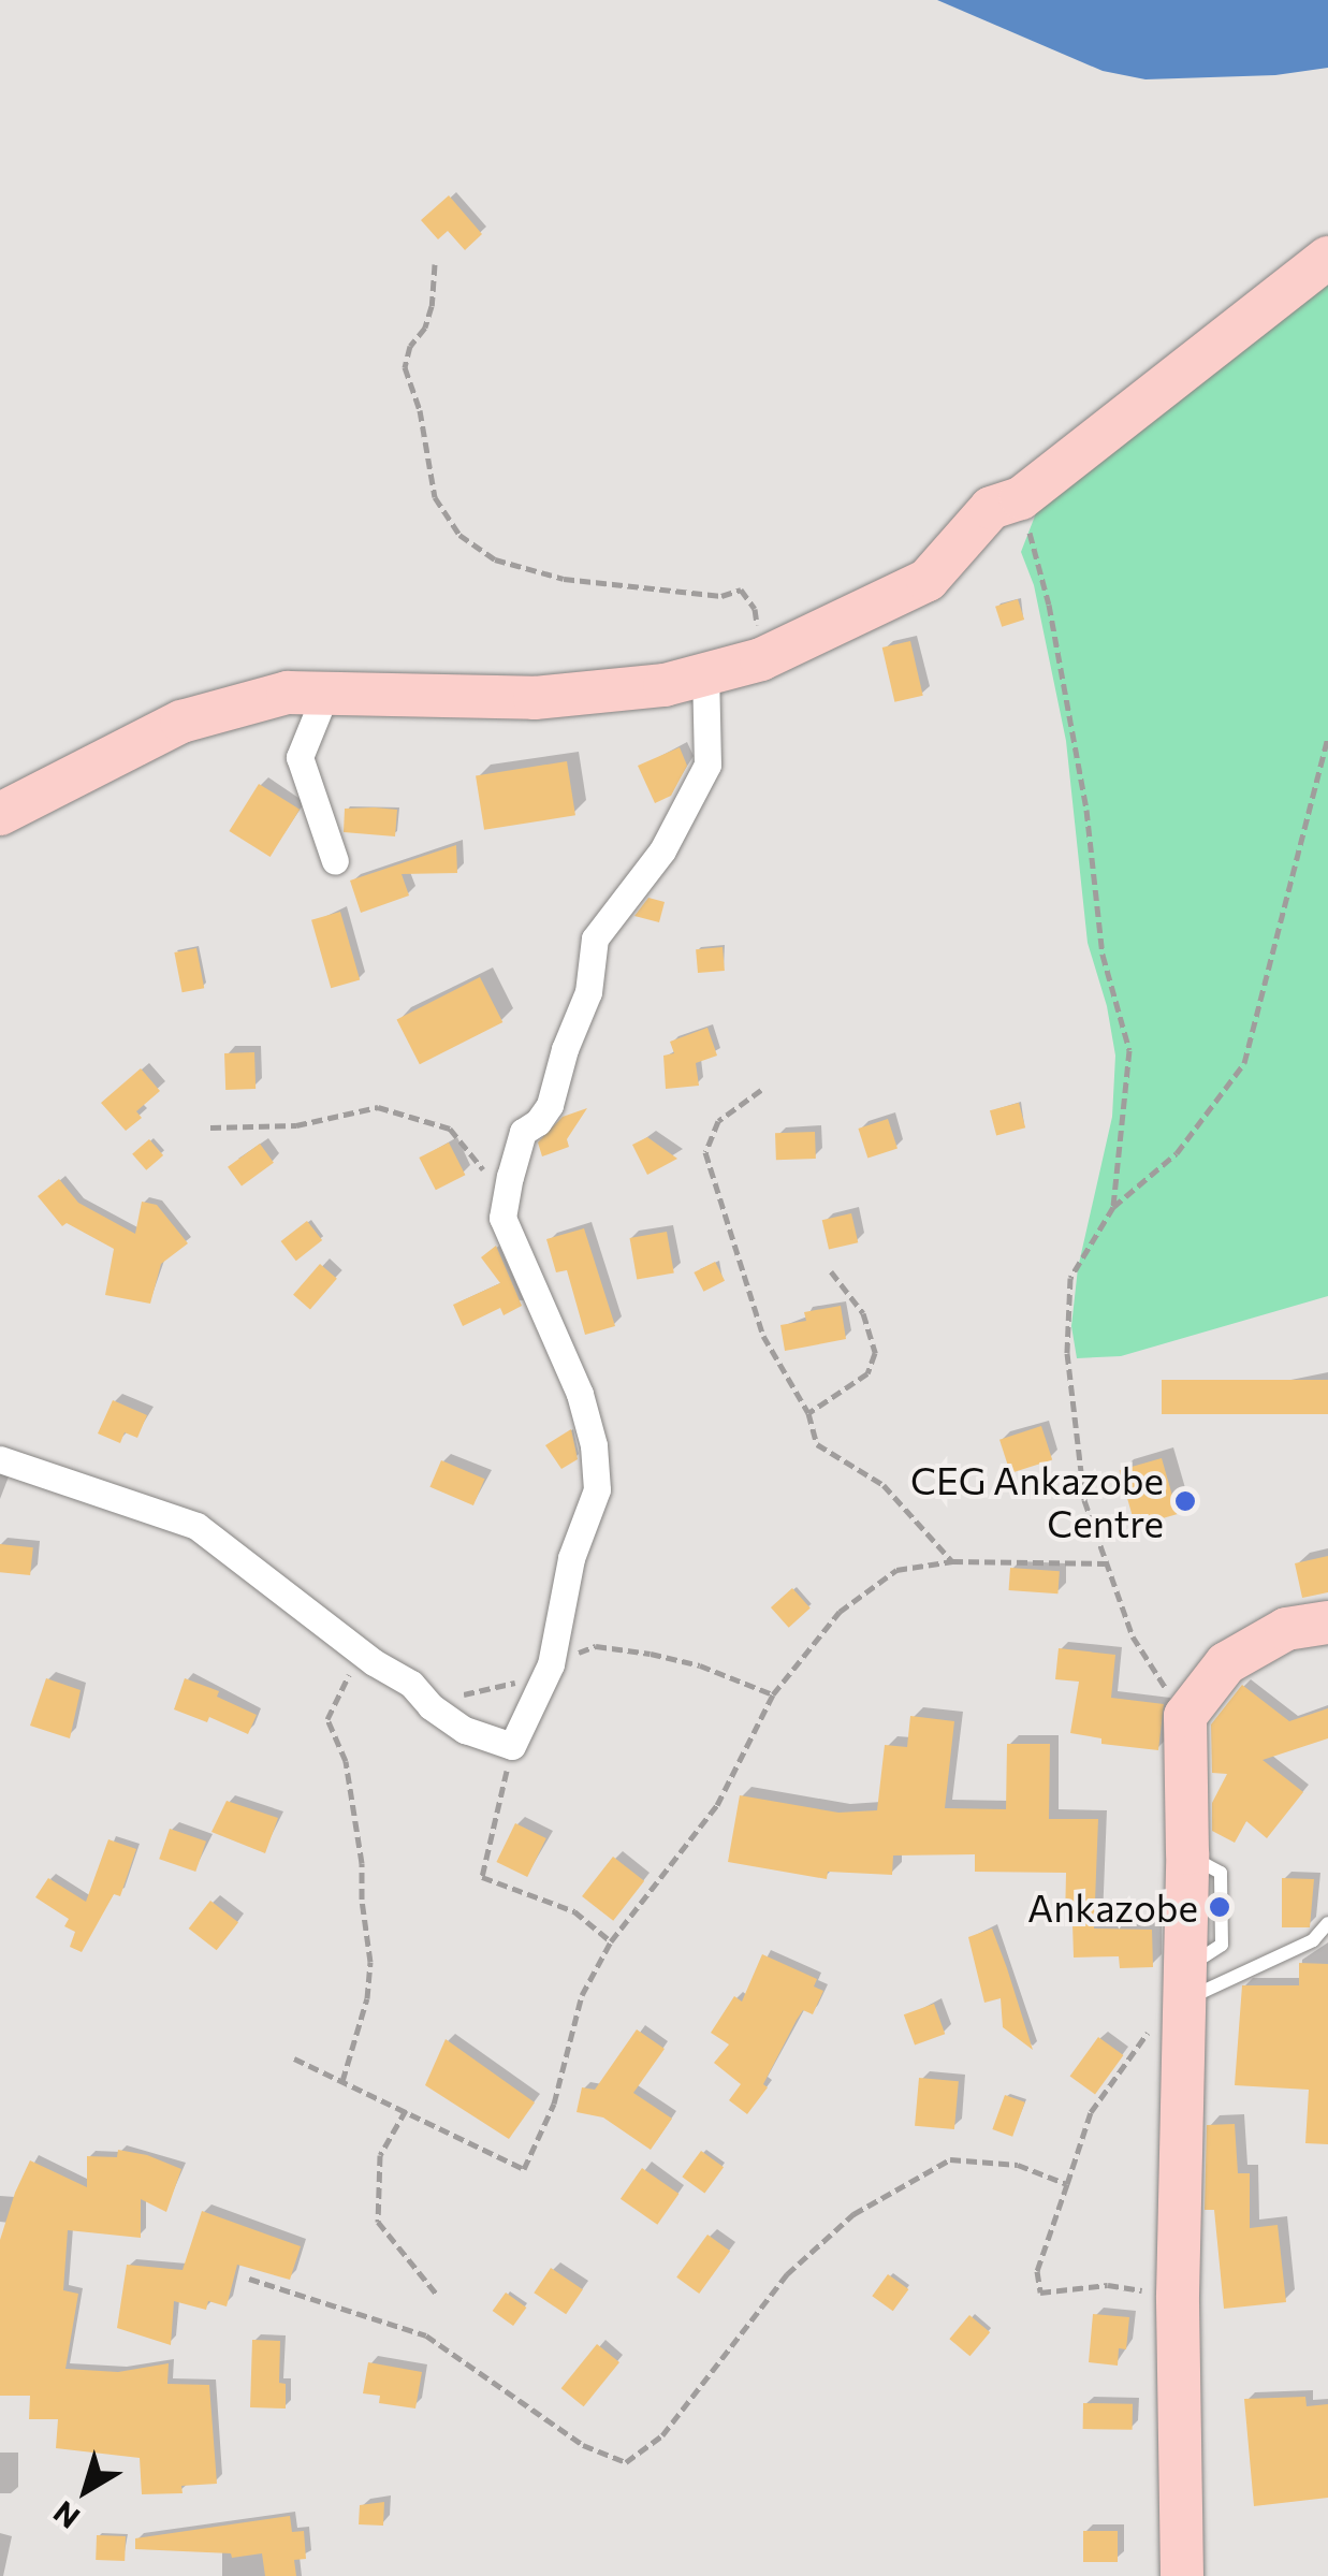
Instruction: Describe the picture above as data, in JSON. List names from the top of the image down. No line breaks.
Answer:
{"places":["CEG Ankazobe Centre","Ankazobe"],"north":"bottom left"}
